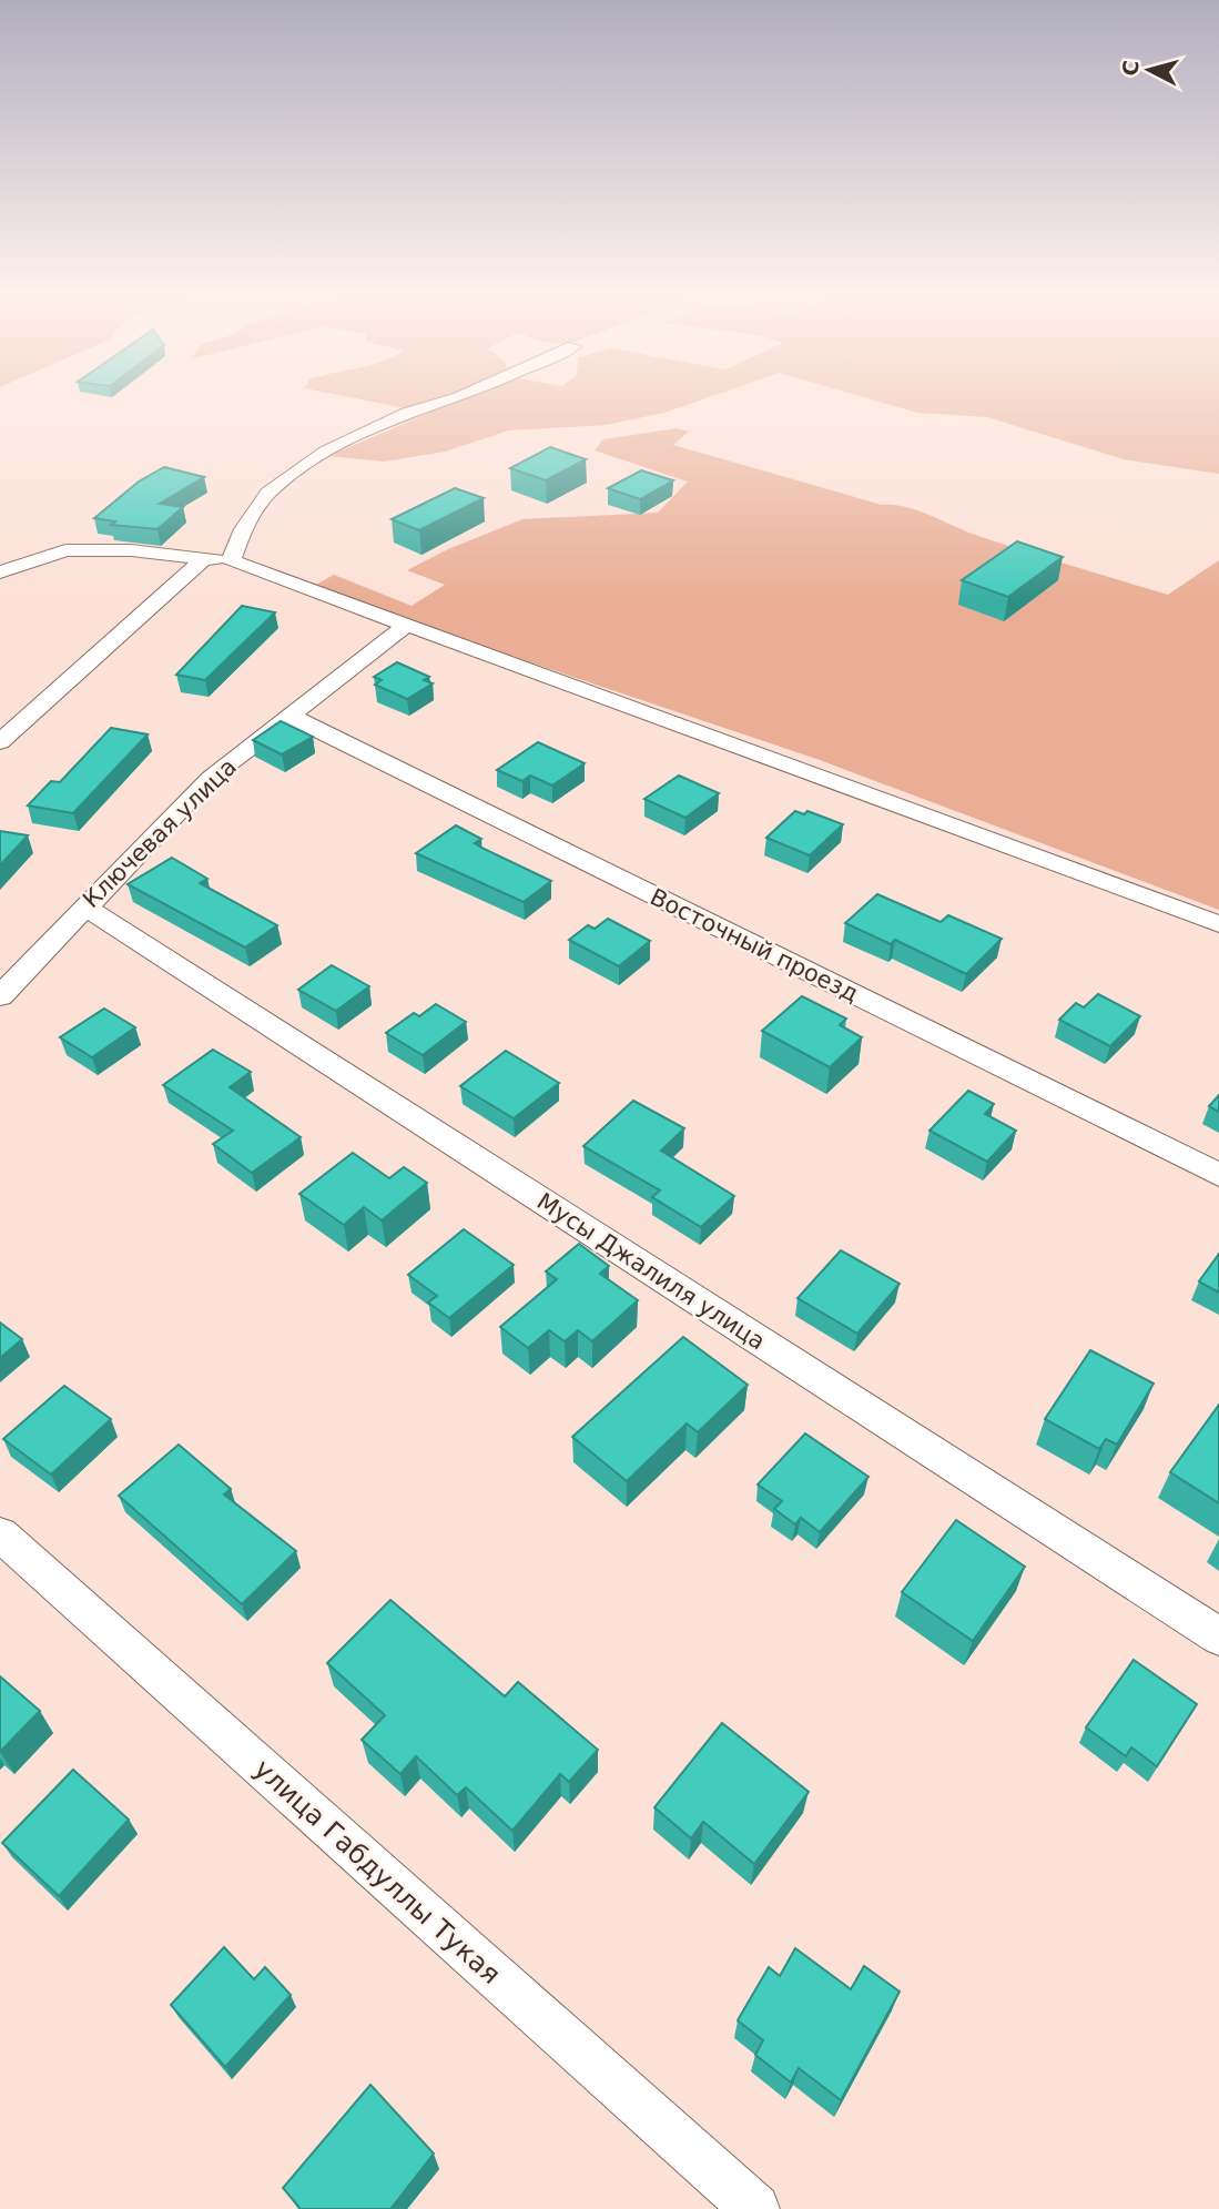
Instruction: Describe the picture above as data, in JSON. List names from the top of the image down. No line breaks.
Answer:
{"streets":{"street":["Ключевая улица","Восточный проезд","Мусы Джалиля улица","улица Габдуллы Тукая"]},"crossings":[["Ключевая улица","Восточный проезд"],["Ключевая улица","Мусы Джалиля улица"]],"north":"left"}
